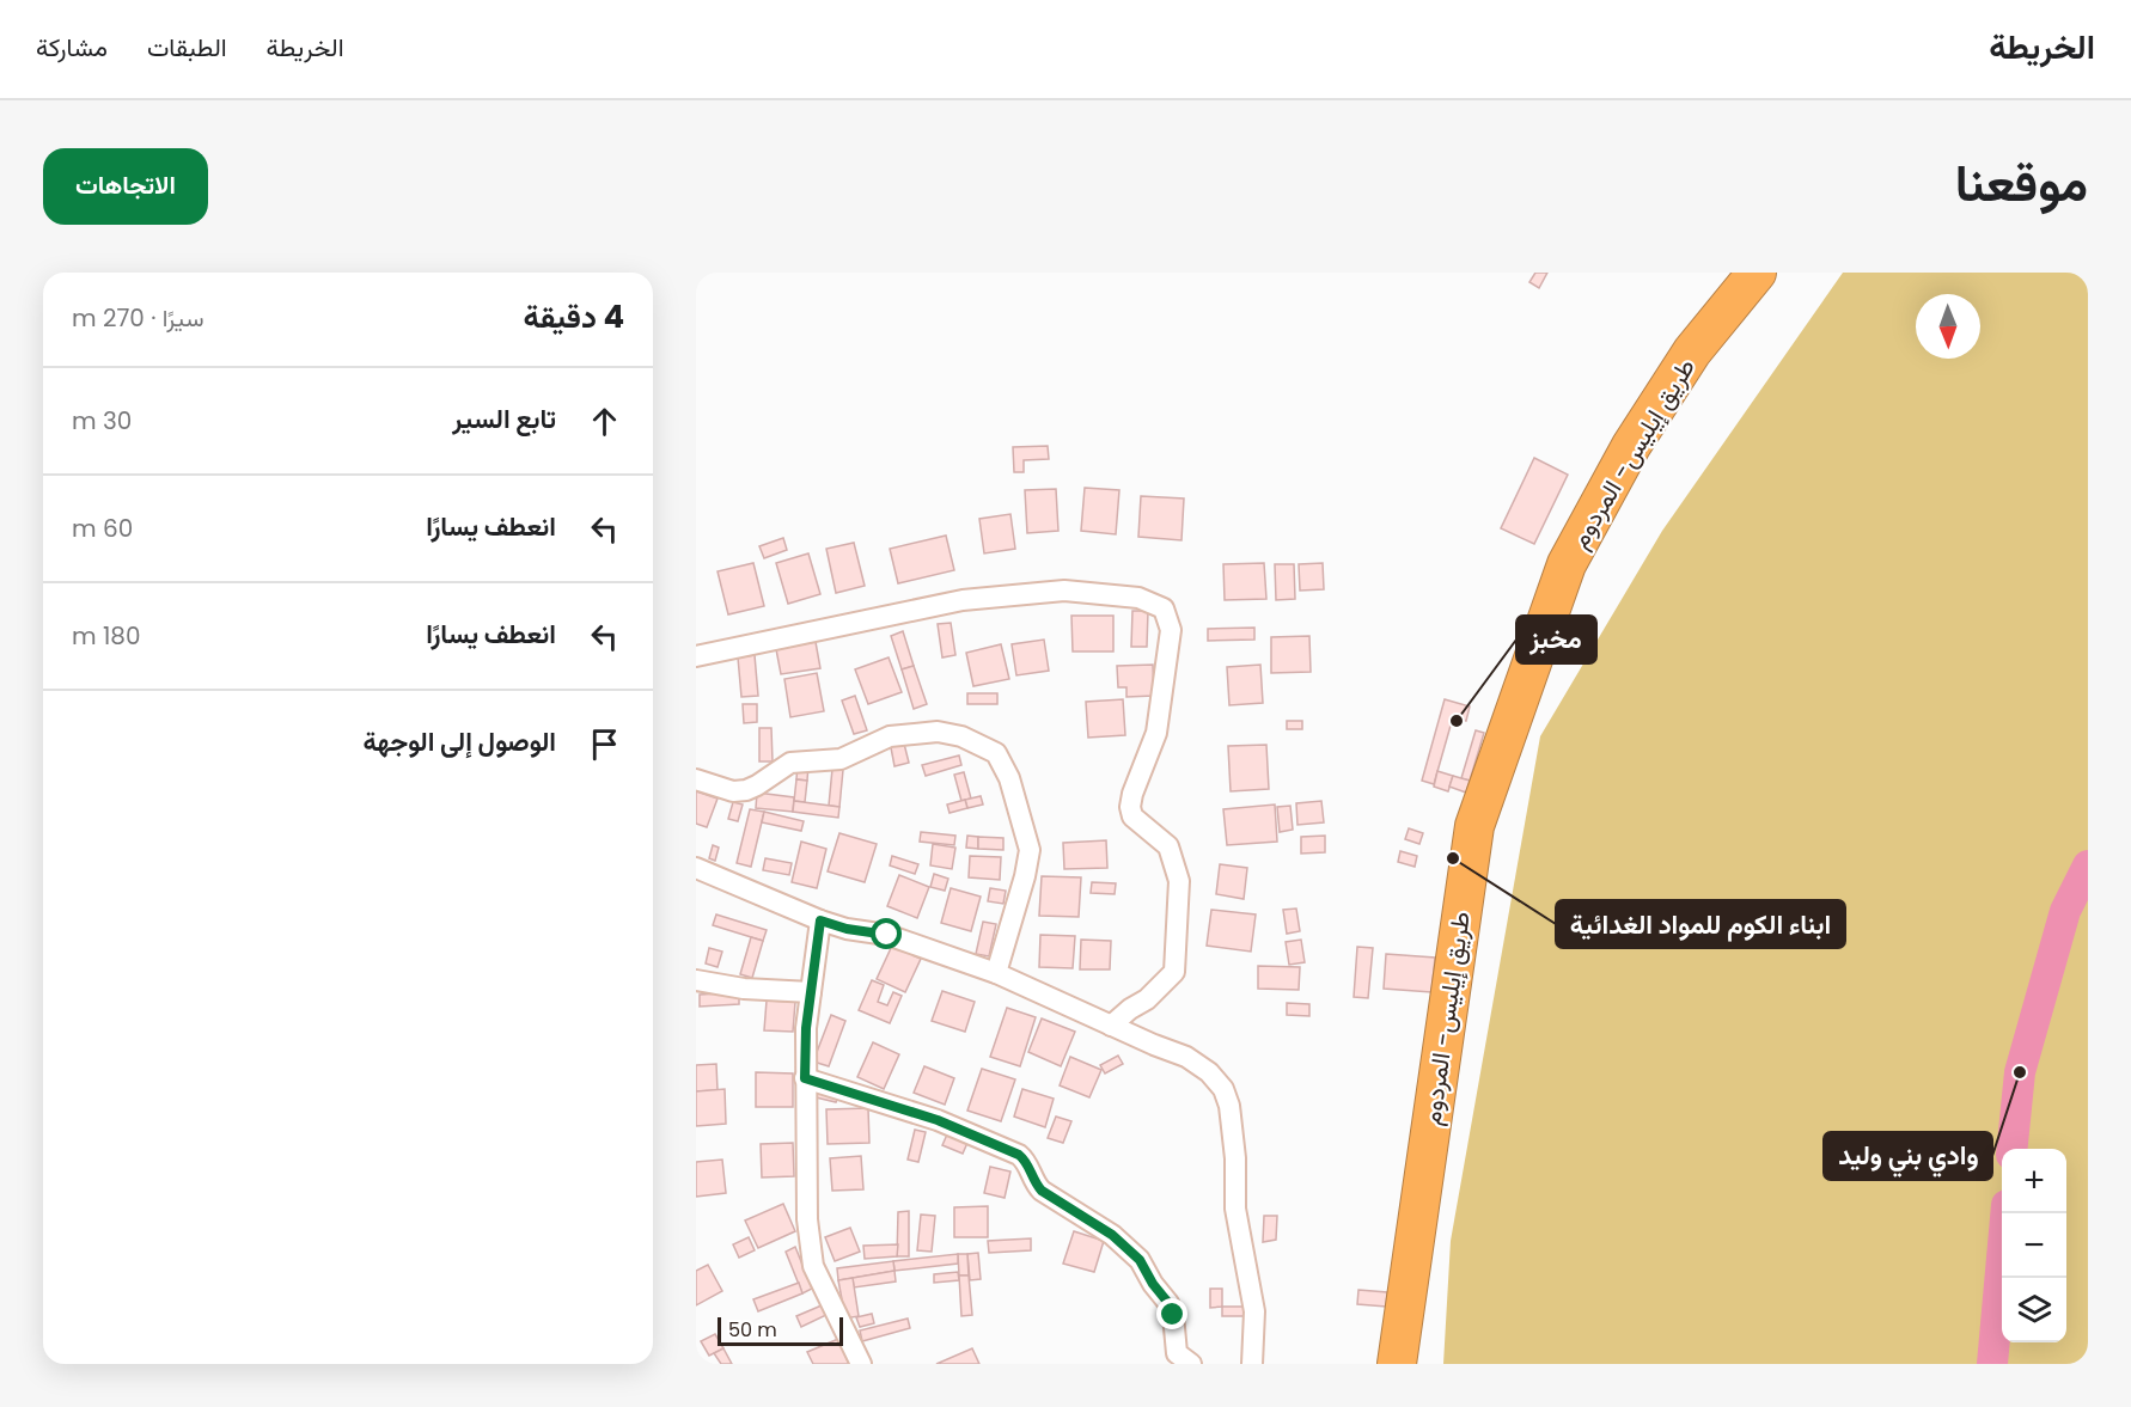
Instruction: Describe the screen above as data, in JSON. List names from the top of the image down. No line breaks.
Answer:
{"streets":{"highway":["طريق إيليس- المردوم"]},"places":["مخبز","ابناء الكوم للمواد الغدائية","وادي بني وليد"],"scale_bar":"50 m","north":"bottom","page":{"header":"الخريطة","nav":["الخريطة","الطبقات","مشاركة"],"title":"موقعنا","buttons":"الاتجاهات","heading":["4 دقيقة","سيرًا · 270 m"],"list":[["تابع السير","30 m"],["انعطف يسارًا","60 m"],["انعطف يسارًا","180 m"],"الوصول إلى الوجهة"],"map_buttons":["+","−"],"scale":"50 m"}}
